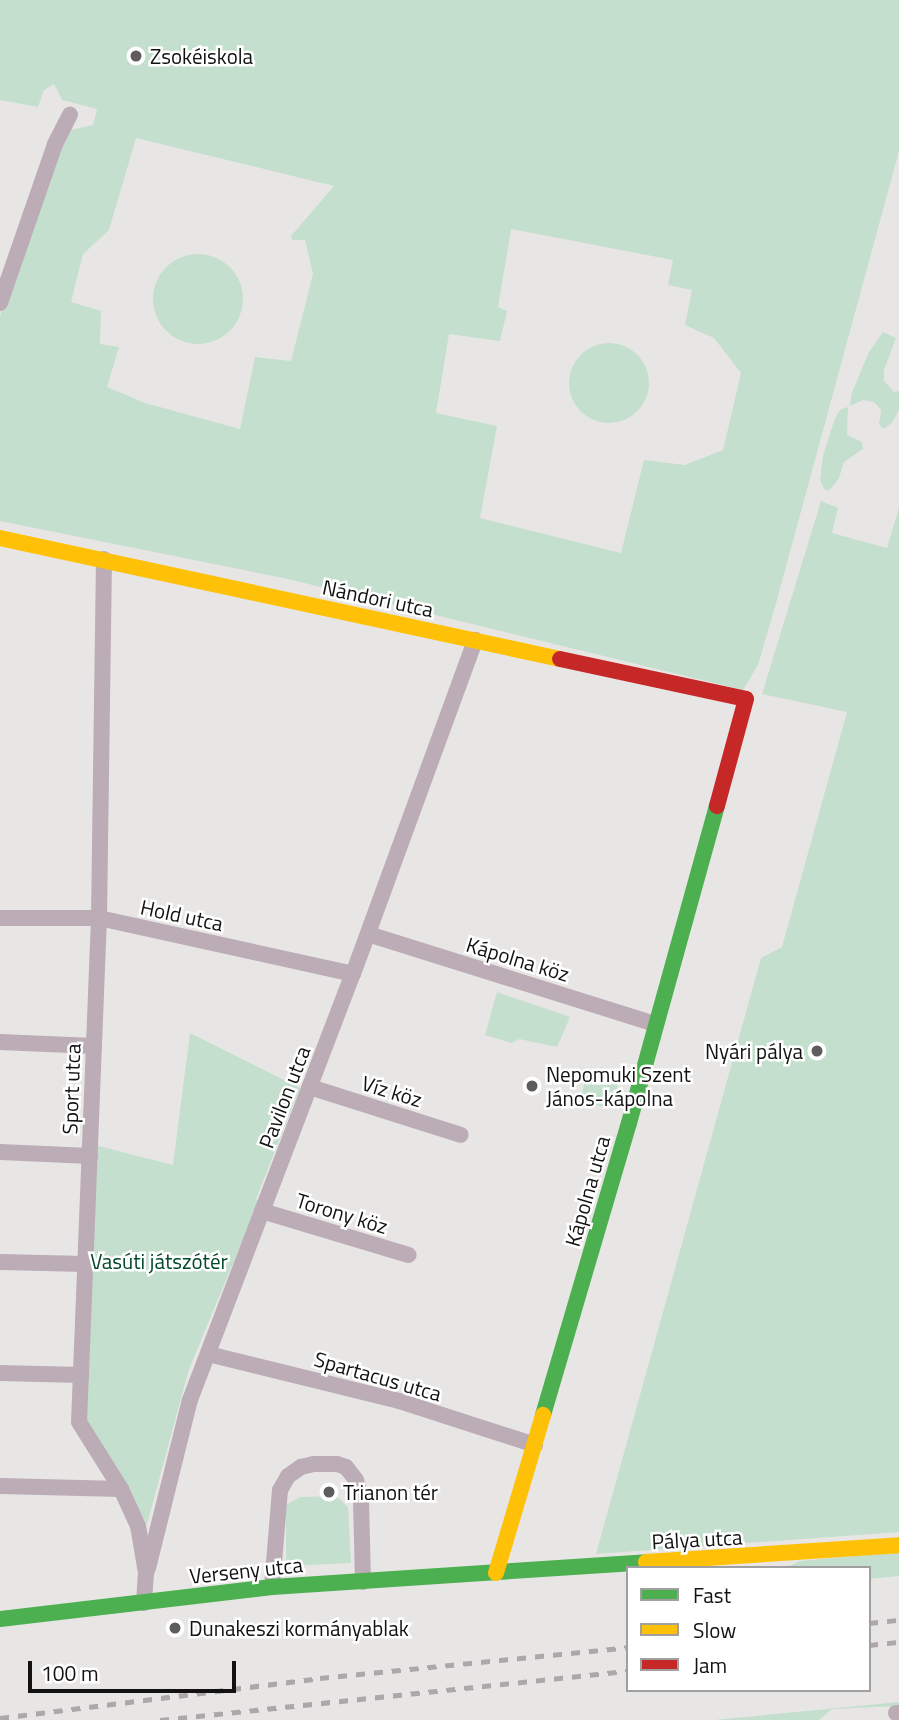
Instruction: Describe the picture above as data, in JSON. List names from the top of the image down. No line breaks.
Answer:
{"streets":{"street":["Nándori utca","Hold utca","Kápolna köz","Sport utca","Víz köz","Pavilon utca","Kápolna utca","Torony köz","Spartacus utca","Pálya utca","Verseny utca"]},"crossings":[["Nándori utca","Sport utca"],["Nándori utca","Pavilon utca"],["Nándori utca","Kápolna utca"],["Hold utca","Sport utca"],["Hold utca","Pavilon utca"],["Kápolna köz","Pavilon utca"],["Kápolna köz","Kápolna utca"],["Sport utca","Pavilon utca"],["Sport utca","Verseny utca"],["Víz köz","Pavilon utca"],["Pavilon utca","Torony köz"],["Pavilon utca","Spartacus utca"],["Kápolna utca","Spartacus utca"],["Kápolna utca","Pálya utca"],["Kápolna utca","Verseny utca"],["Pálya utca","Verseny utca"]],"parks":["Vasúti játszótér"],"places":["Zsokéiskola","Nyári pálya","Nepomuki Szent János-kápolna","Trianon tér","Dunakeszi kormányablak"],"legend":["Fast","Slow","Jam"],"scale_bar":"100 m"}
